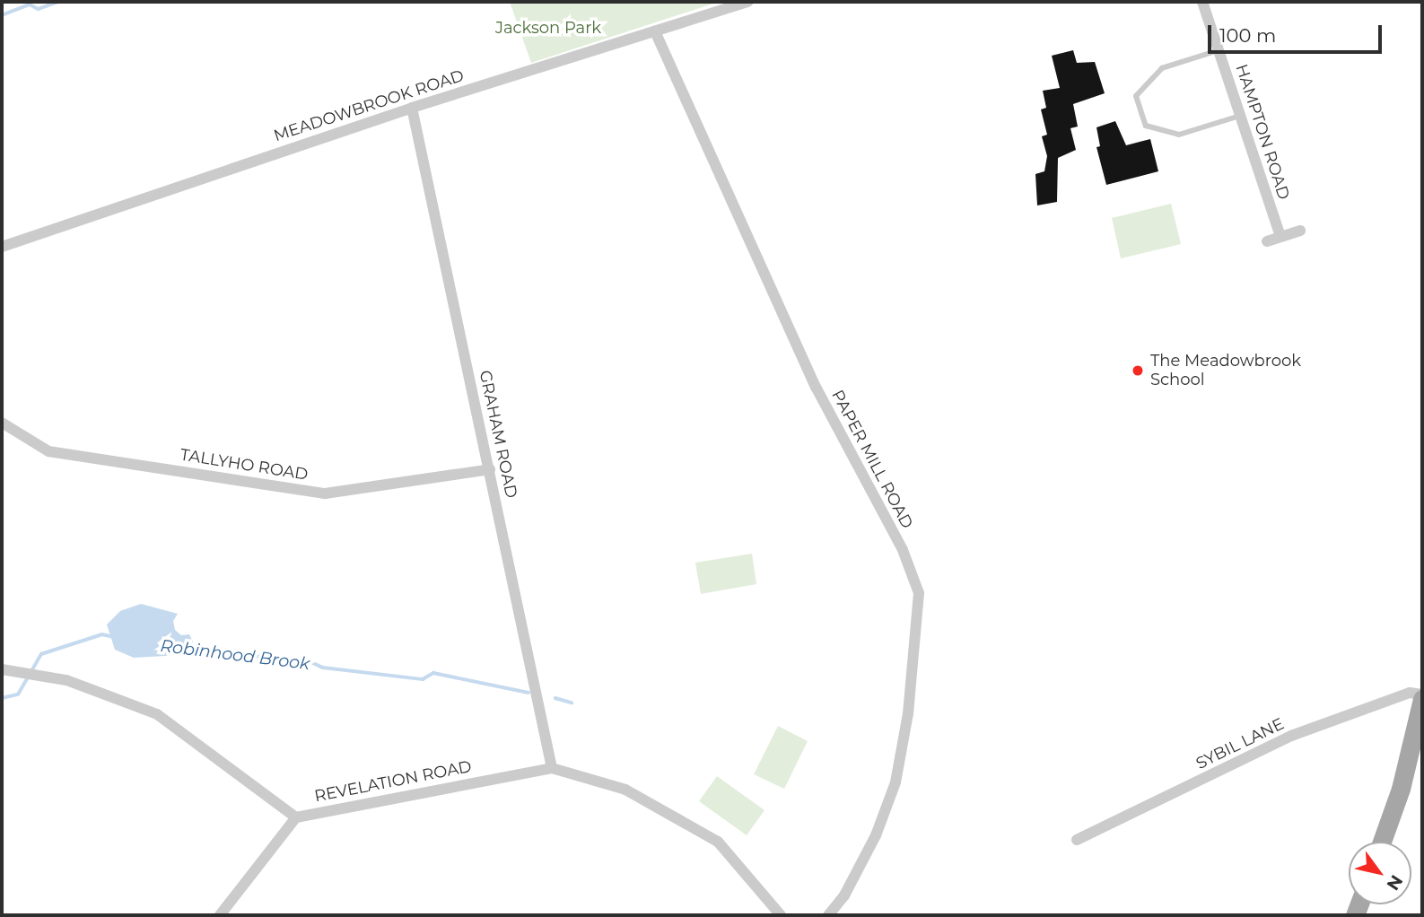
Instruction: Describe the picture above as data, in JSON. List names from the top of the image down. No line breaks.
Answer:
{"streets":{"street":["MEADOWBROOK ROAD","HAMPTON ROAD","GRAHAM ROAD","PAPER MILL ROAD","TALLYHO ROAD","SYBIL LANE","REVELATION ROAD"]},"crossings":[["MEADOWBROOK ROAD","GRAHAM ROAD"],["MEADOWBROOK ROAD","PAPER MILL ROAD"],["GRAHAM ROAD","TALLYHO ROAD"],["GRAHAM ROAD","REVELATION ROAD"]],"water":["Robinhood Brook"],"parks":["Jackson Park"],"places":["The Meadowbrook School"],"scale_bar":"100 m","north":"bottom right"}
